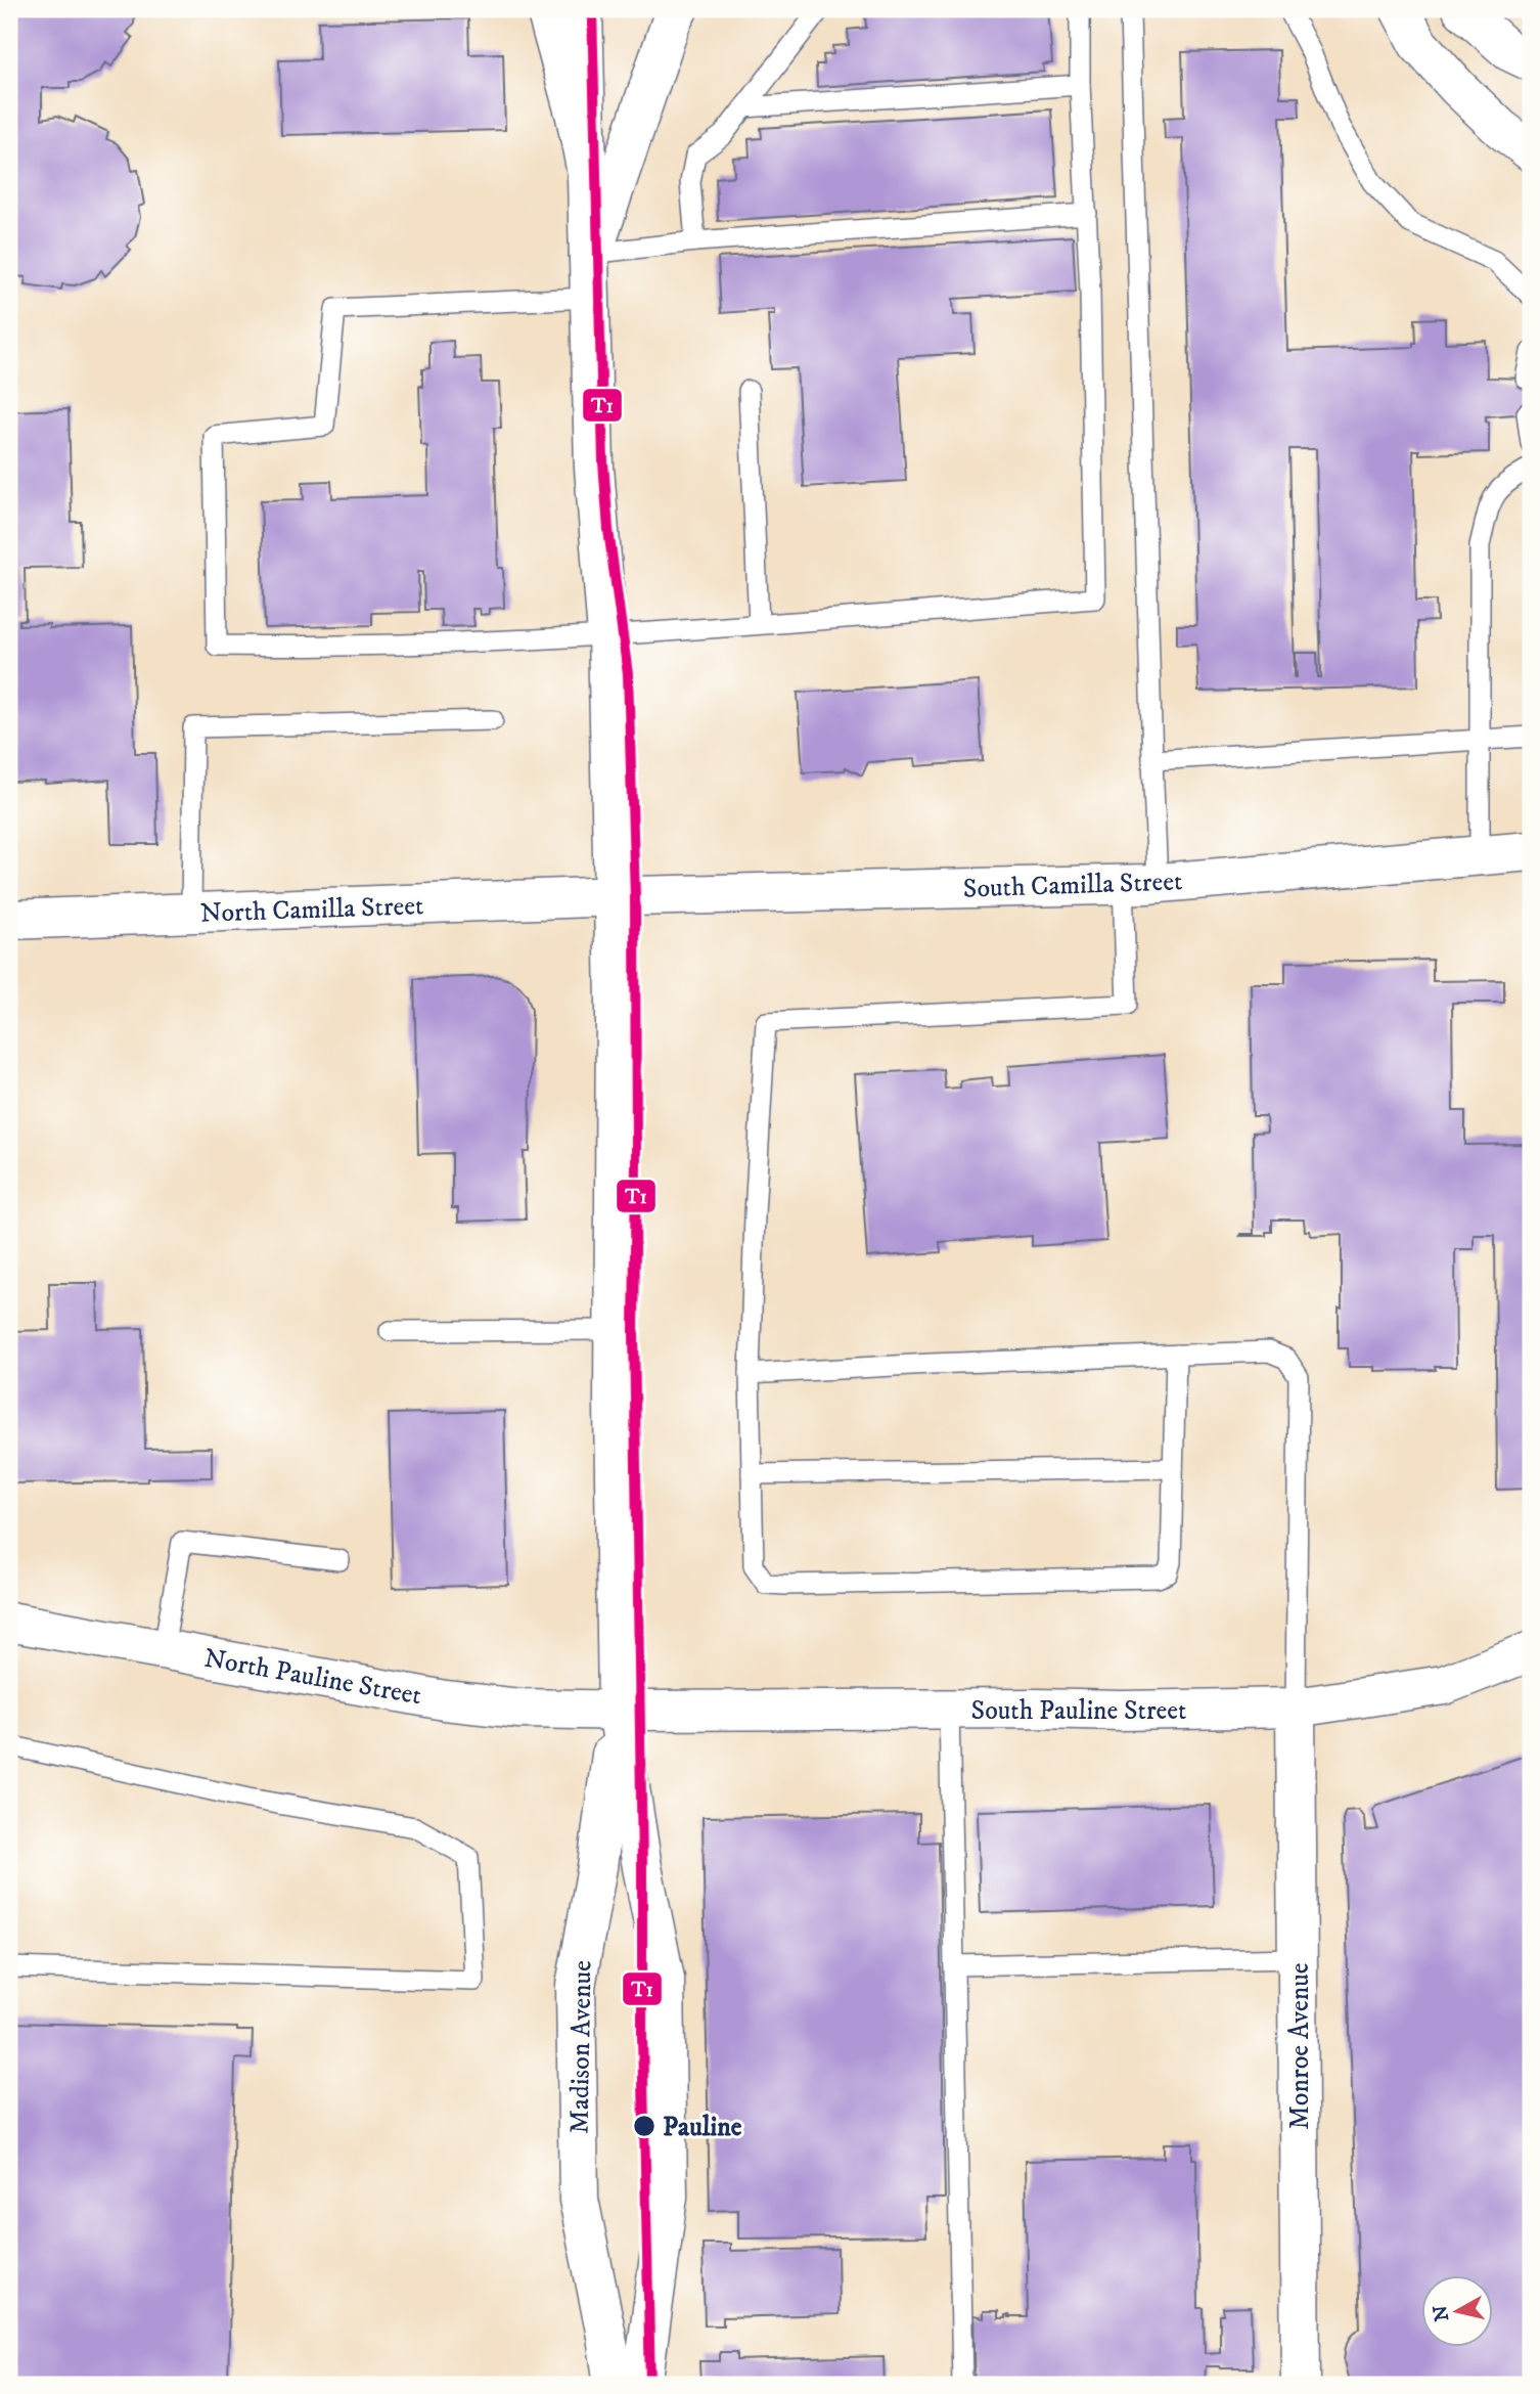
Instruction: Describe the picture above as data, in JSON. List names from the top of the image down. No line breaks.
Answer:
{"streets":{"main road":["South Camilla Street","North Camilla Street","North Pauline Street","South Pauline Street","Monroe Avenue","Madison Avenue"]},"crossings":[["South Camilla Street","North Camilla Street"],["South Camilla Street","Madison Avenue"],["North Camilla Street","Madison Avenue"],["North Pauline Street","South Pauline Street"],["North Pauline Street","Madison Avenue"],["South Pauline Street","Monroe Avenue"],["South Pauline Street","Madison Avenue"]],"places":["Pauline"],"lines":["transit line T1"],"north":"left"}
